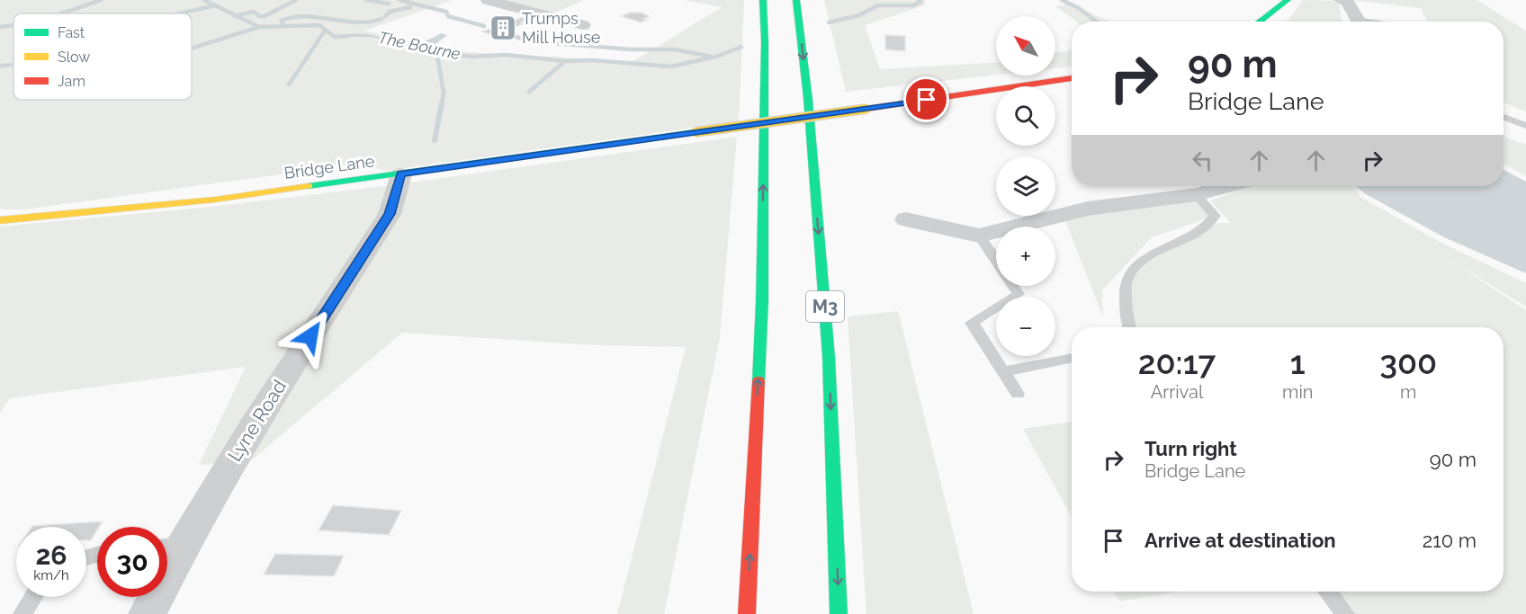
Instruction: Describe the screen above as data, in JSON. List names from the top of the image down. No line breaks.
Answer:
{"streets":{"main road":["Bridge Lane","M3"],"street":["Lyne Road"]},"crossings":[["Bridge Lane","Lyne Road"]],"water":["The Bourne"],"places":{"building":["Trumps Mill House"]},"legend":["Fast","Slow","Jam"],"north":"top left","page":{"map_buttons":["+","−"],"turn":["90 m","Bridge Lane"],"eta":["20:17","Arrival","1","min","300","m"],"list":[{"name":"Turn right","note":"Bridge Lane","value":"90 m"},{"name":"Arrive at destination","value":"210 m"}],"speed":"26 km/h","limit":"30"}}
